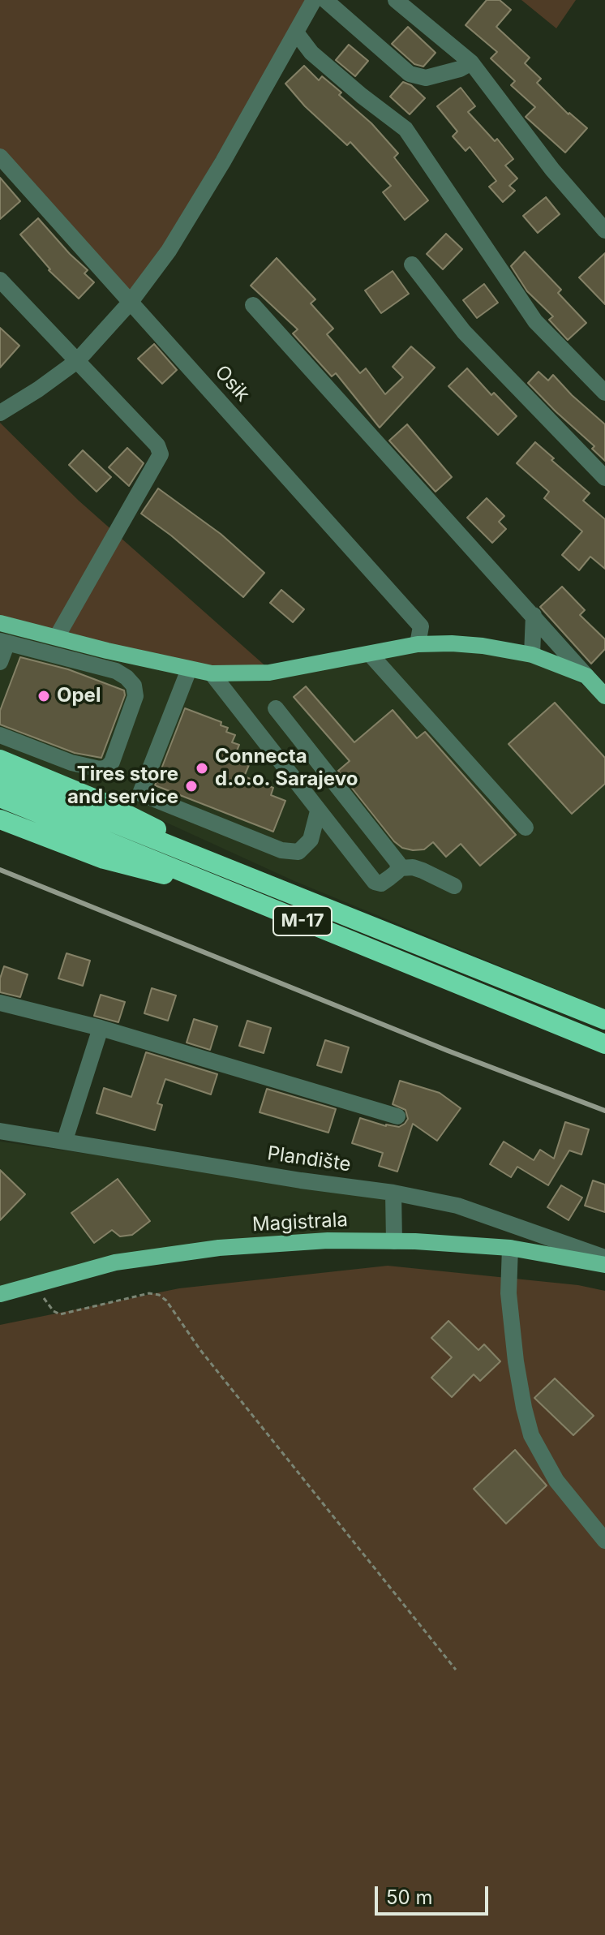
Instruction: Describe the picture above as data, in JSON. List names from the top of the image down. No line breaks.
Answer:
{"streets":{"highway":["M-17"],"main road":["Magistrala"],"street":["Osik","Plandište"]},"places":["Opel","Connecta d.o.o. Sarajevo","Tires store and service"],"scale_bar":"50 m"}
